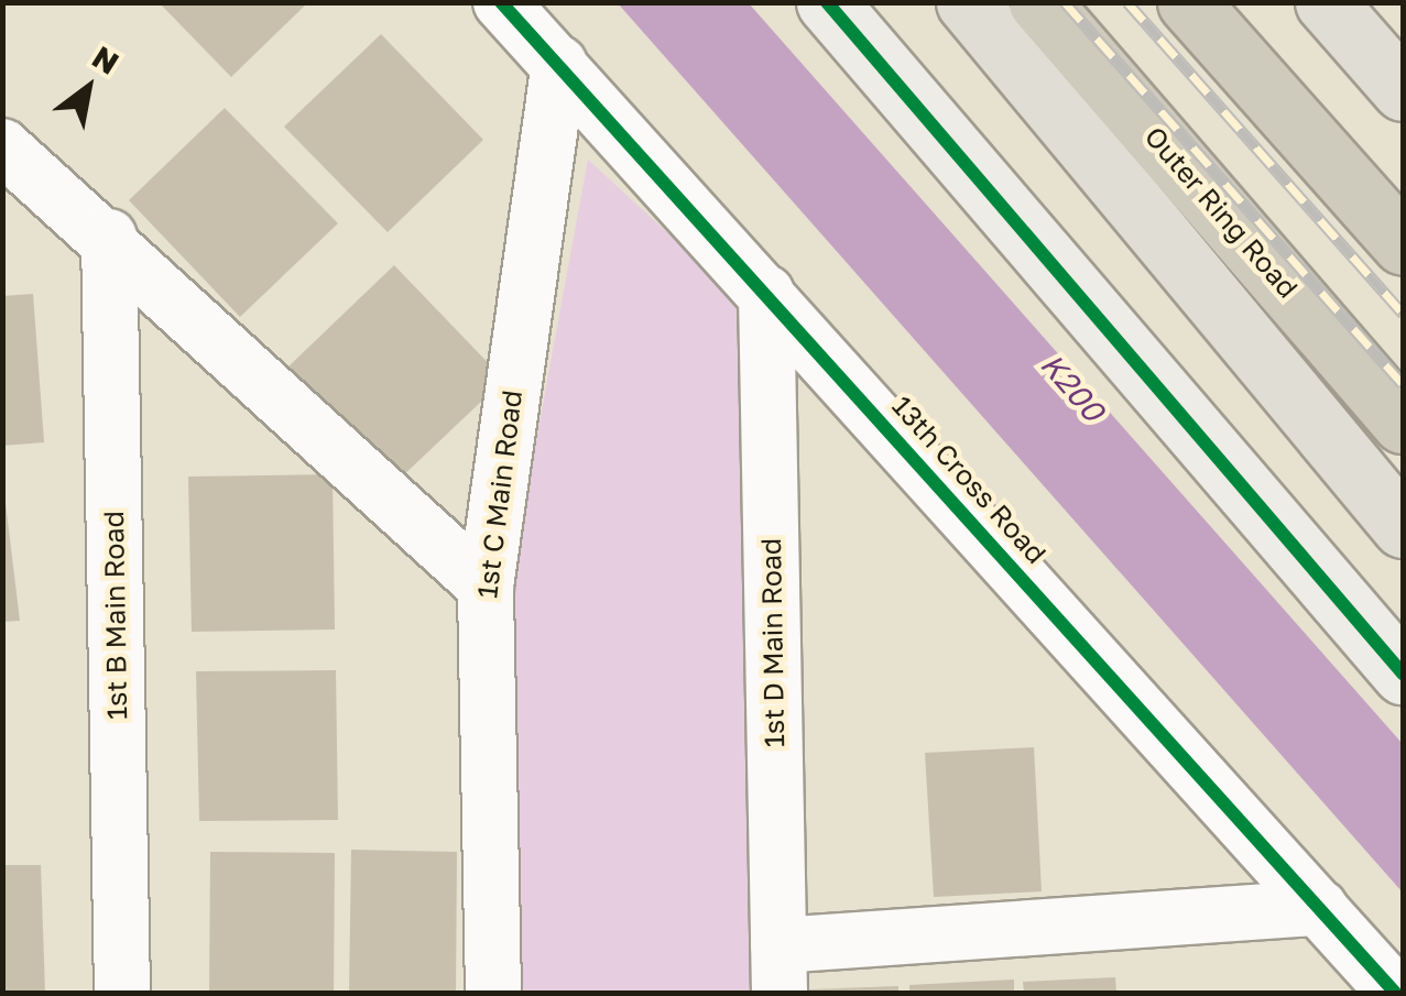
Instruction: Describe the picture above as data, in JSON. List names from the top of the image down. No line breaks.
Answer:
{"streets":{"highway":["Outer Ring Road"],"street":["13th Cross Road","1st C Main Road","1st B Main Road","1st D Main Road"]},"crossings":[["13th Cross Road","1st C Main Road"],["13th Cross Road","1st D Main Road"]],"water":["K200"],"north":"top right"}
